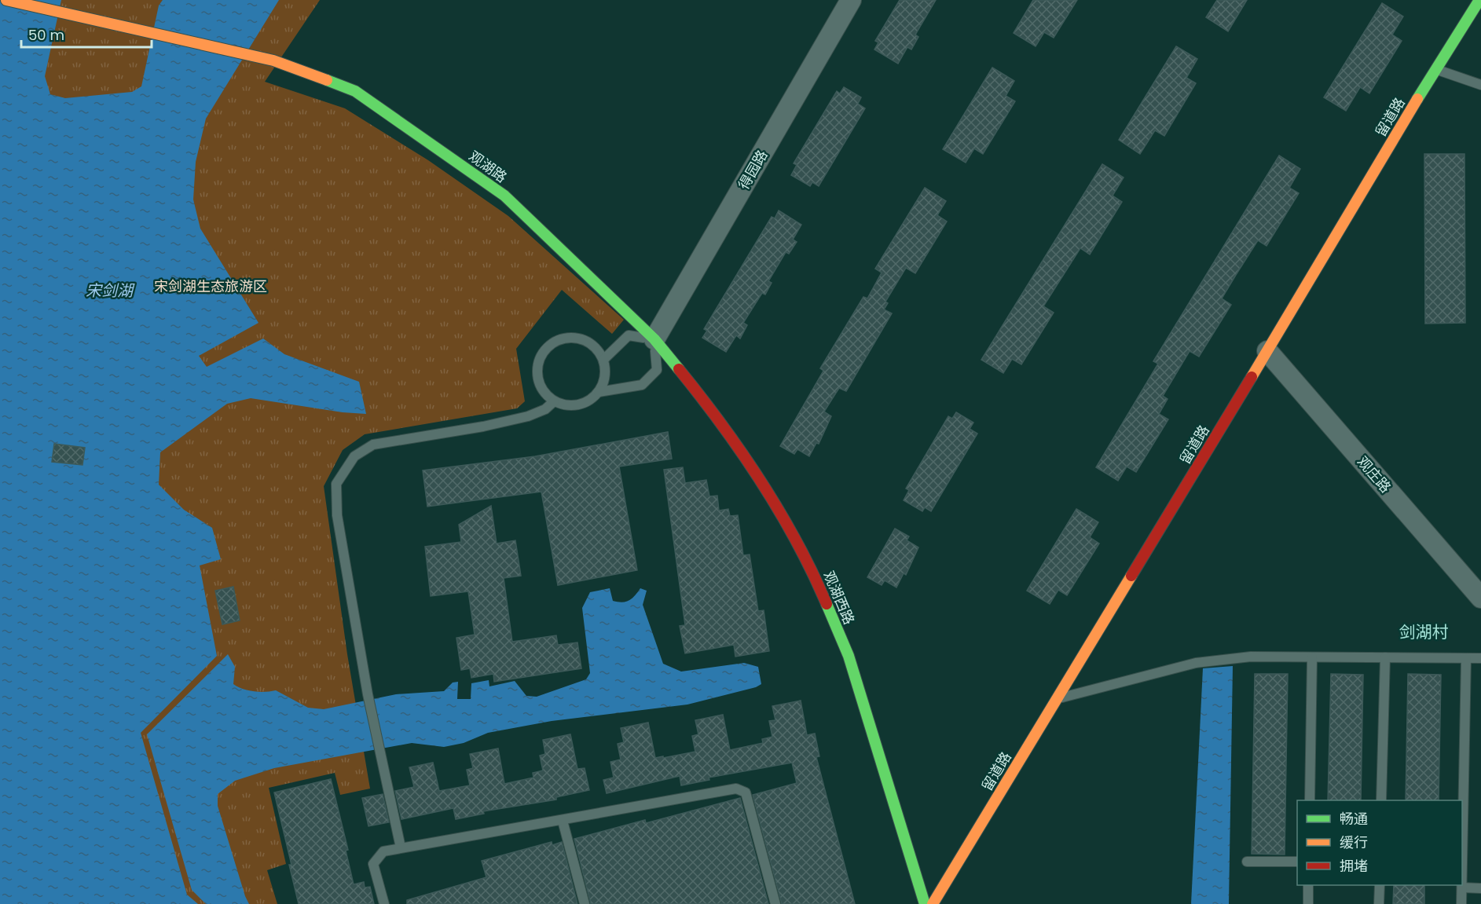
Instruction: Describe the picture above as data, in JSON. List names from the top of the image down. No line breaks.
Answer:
{"streets":{"street":["留道路","观湖路","得园路","观庄路","观湖西路"]},"crossings":[["留道路","观庄路"],["观湖路","得园路"],["观湖路","观湖西路"],["得园路","观湖西路"]],"districts":["剑湖村"],"water":["宋剑湖"],"parks":["宋剑湖生态旅游区"],"legend":["畅通","缓行","拥堵"],"scale_bar":"50 m"}
